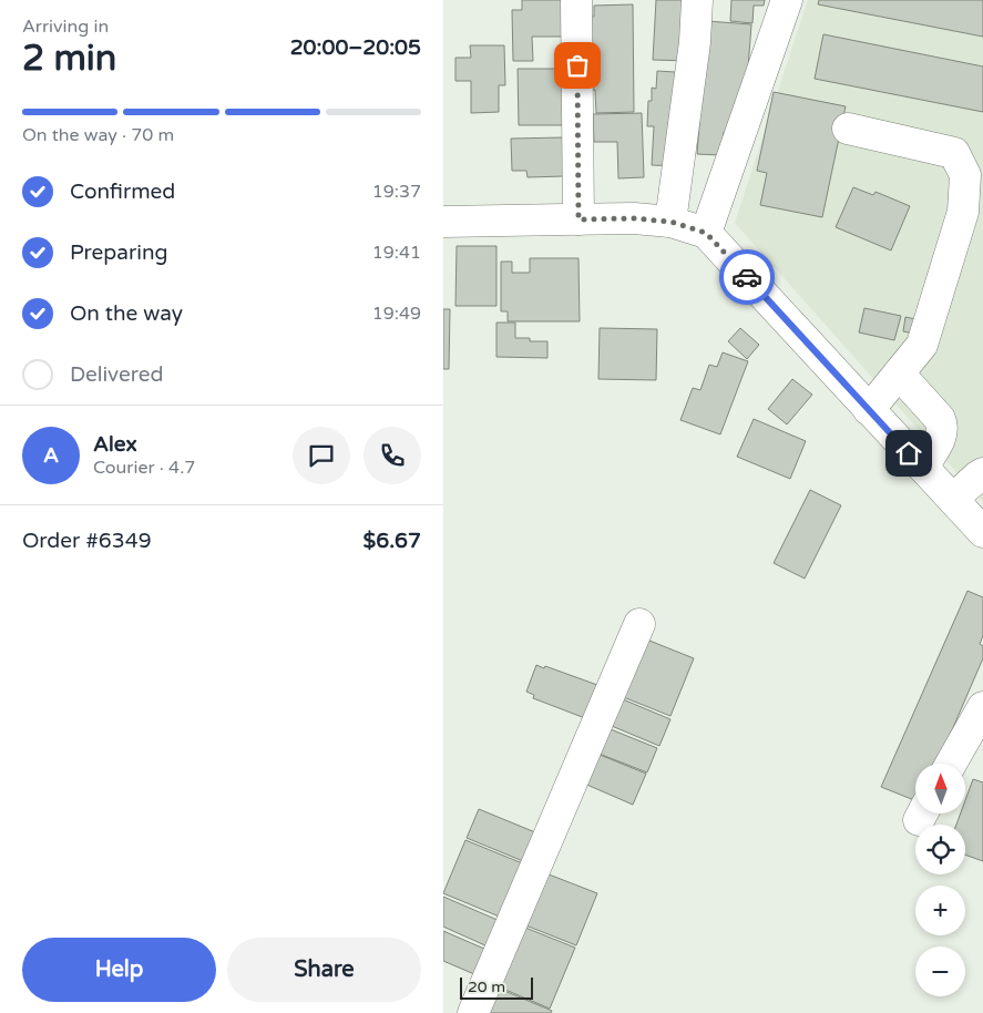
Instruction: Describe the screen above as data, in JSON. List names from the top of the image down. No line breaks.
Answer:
{"scale_bar":"20 m","north":"top","page":{"heading":["2 min","Arriving in","20:00–20:05"],"panel":["Alex","Courier · 4.7","Order #6349","$6.67"],"bar":"On the way · 70 m","list":[["Confirmed","19:37"],["Preparing","19:41"],["On the way","19:49"],"Delivered"],"round":"A","map_buttons":["+","−"],"buttons":["Help","Share"],"scale":"20 m"}}
